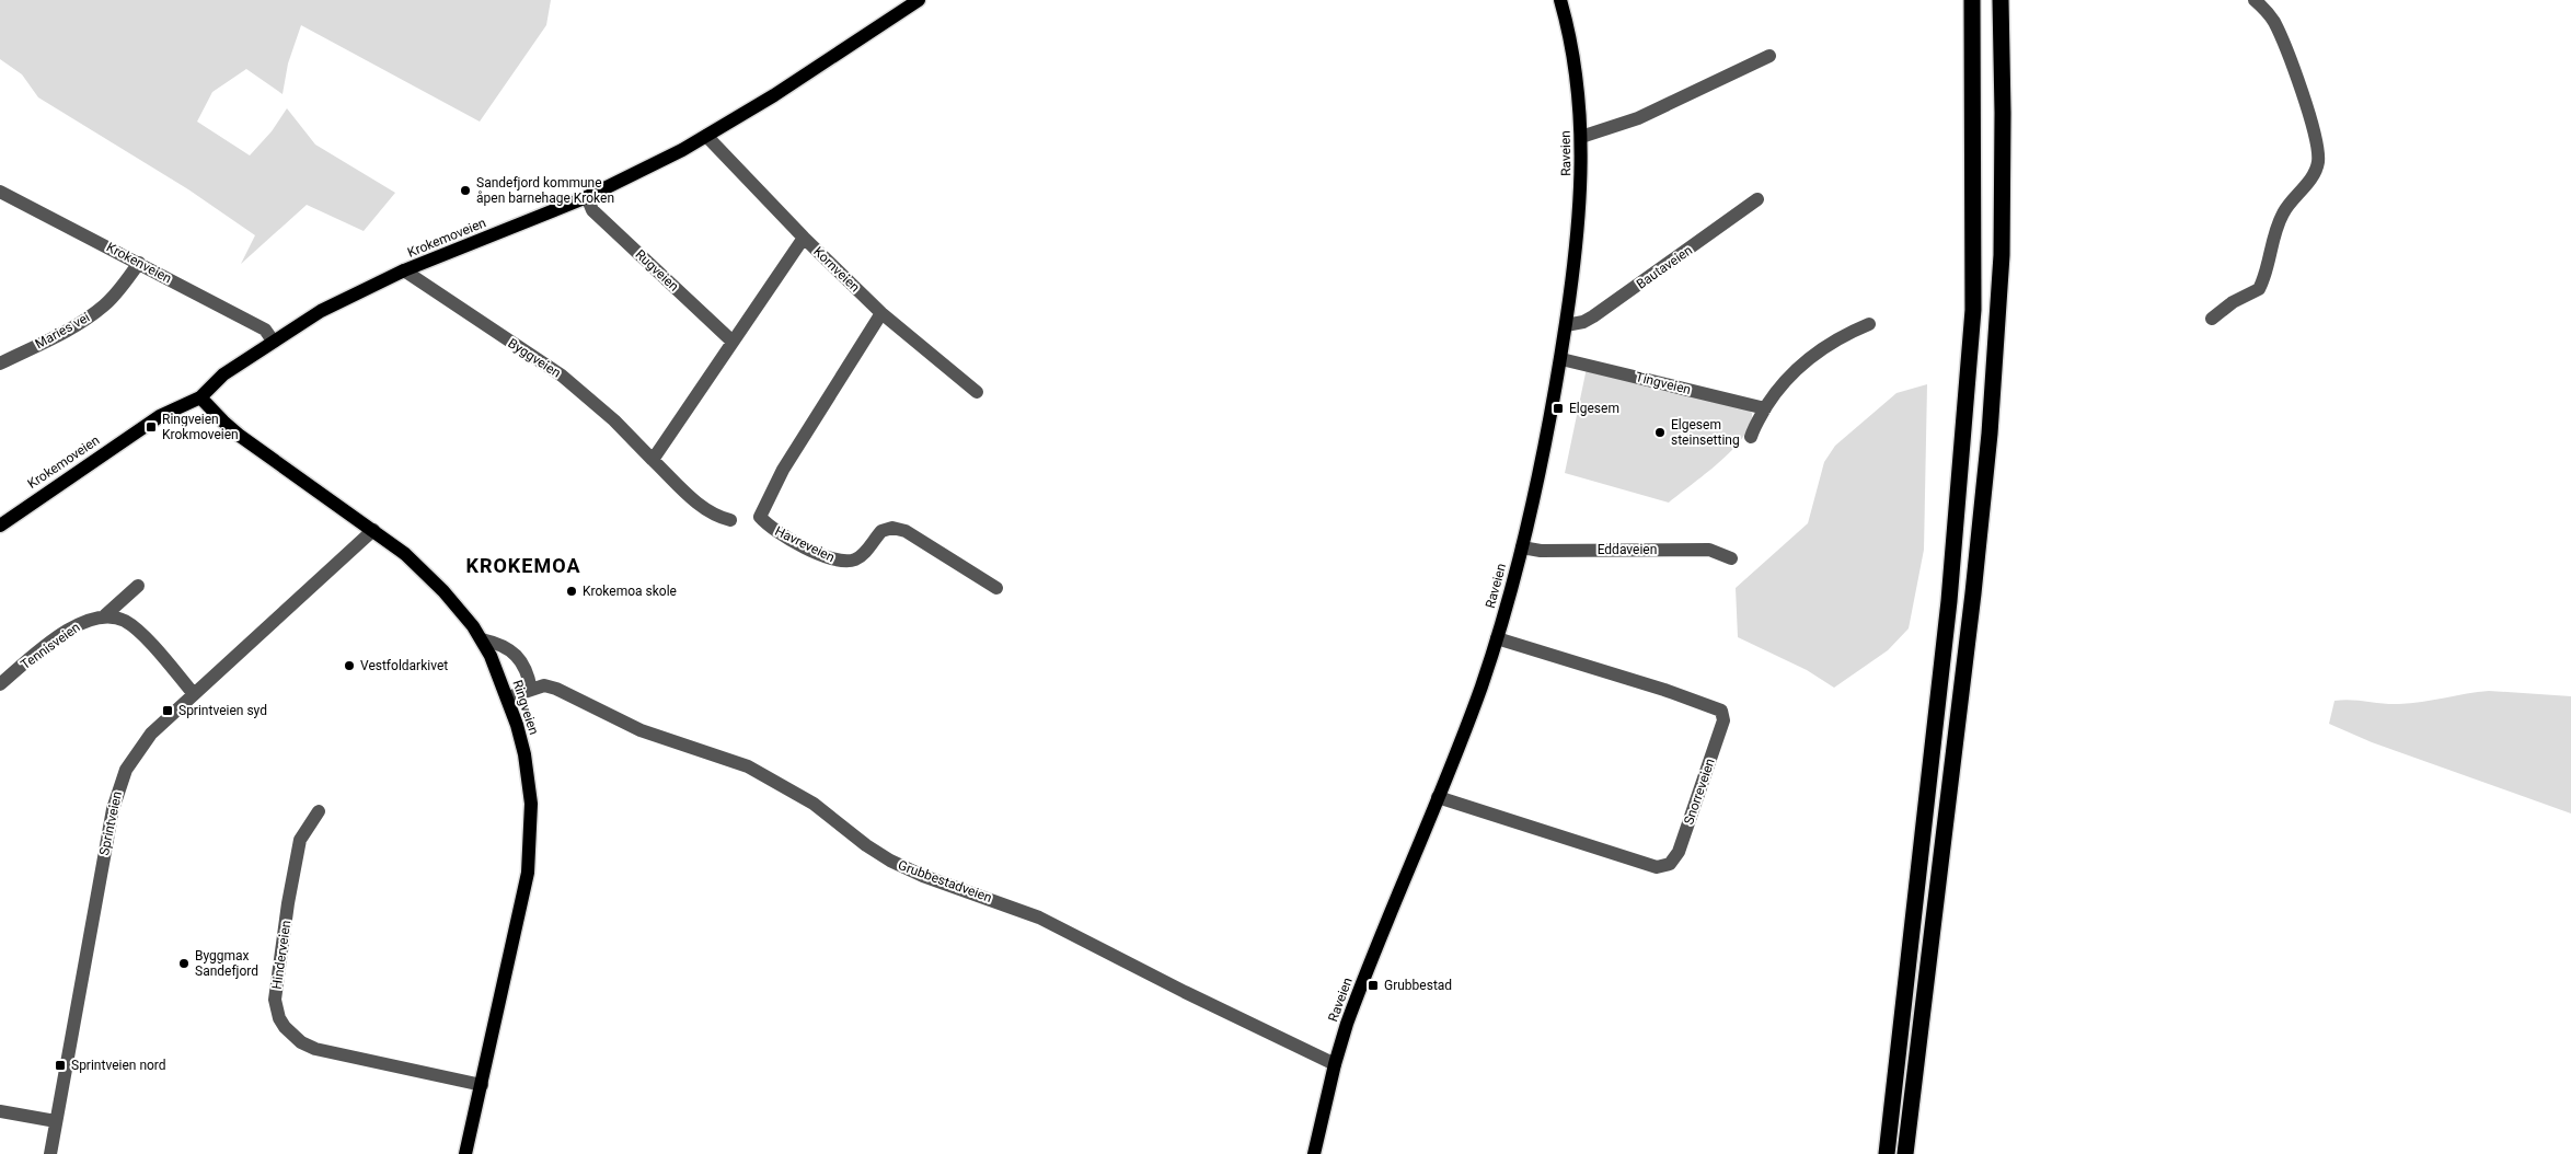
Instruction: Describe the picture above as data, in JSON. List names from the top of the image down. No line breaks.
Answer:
{"streets":{"main road":["Raveien","Krokemoveien","Ringveien"],"street":["Krokenveien","Bautaveien","Kornveien","Rugveien","Maries vei","Byggveien","Tingveien","Havreveien","Eddaveien","Tennisveien","Snorreveien","Sprintveien","Grubbestadveien","Hinderveien"]},"crossings":[["Raveien","Bautaveien"],["Raveien","Tingveien"],["Raveien","Eddaveien"],["Raveien","Snorreveien"],["Raveien","Grubbestadveien"],["Krokemoveien","Krokenveien"],["Krokemoveien","Kornveien"],["Krokemoveien","Rugveien"],["Krokemoveien","Byggveien"],["Krokemoveien","Ringveien"],["Krokenveien","Maries vei"],["Kornveien","Havreveien"],["Ringveien","Sprintveien"],["Ringveien","Grubbestadveien"],["Ringveien","Hinderveien"]],"districts":["KROKEMOA"],"places":{"other":["Sandefjord kommune åpen barnehage Kroken","Elgesem steinsetting","Krokemoa skole","Vestfoldarkivet","Byggmax Sandefjord"],"transit":["Elgesem","Ringveien Krokmoveien","Sprintveien syd","Grubbestad","Sprintveien nord"]}}
